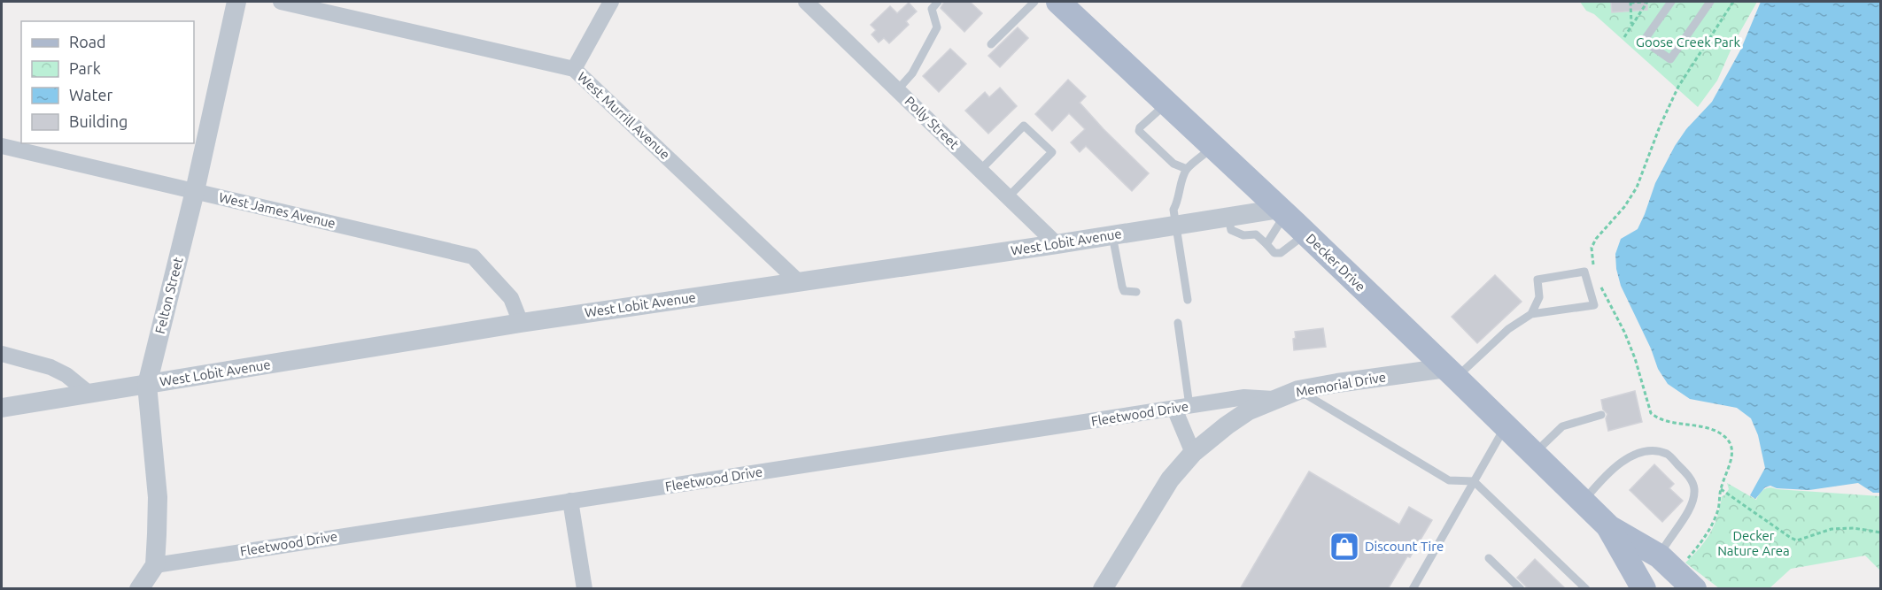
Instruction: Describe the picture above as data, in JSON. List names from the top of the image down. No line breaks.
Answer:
{"streets":{"main road":["Decker Drive"],"street":["West Murrill Avenue","Polly Street","West James Avenue","West Lobit Avenue","Felton Street","Memorial Drive","Fleetwood Drive"]},"crossings":[["West Murrill Avenue","West Lobit Avenue"],["Polly Street","West Lobit Avenue"],["West James Avenue","West Lobit Avenue"],["West James Avenue","Felton Street"],["West Lobit Avenue","Decker Drive"],["West Lobit Avenue","Felton Street"],["Decker Drive","Memorial Drive"],["Felton Street","Fleetwood Drive"],["Memorial Drive","Fleetwood Drive"]],"parks":["Goose Creek Park","Decker Nature Area"],"places":{"shop":["Discount Tire"]},"legend":["Road","Park","Water","Building"]}
